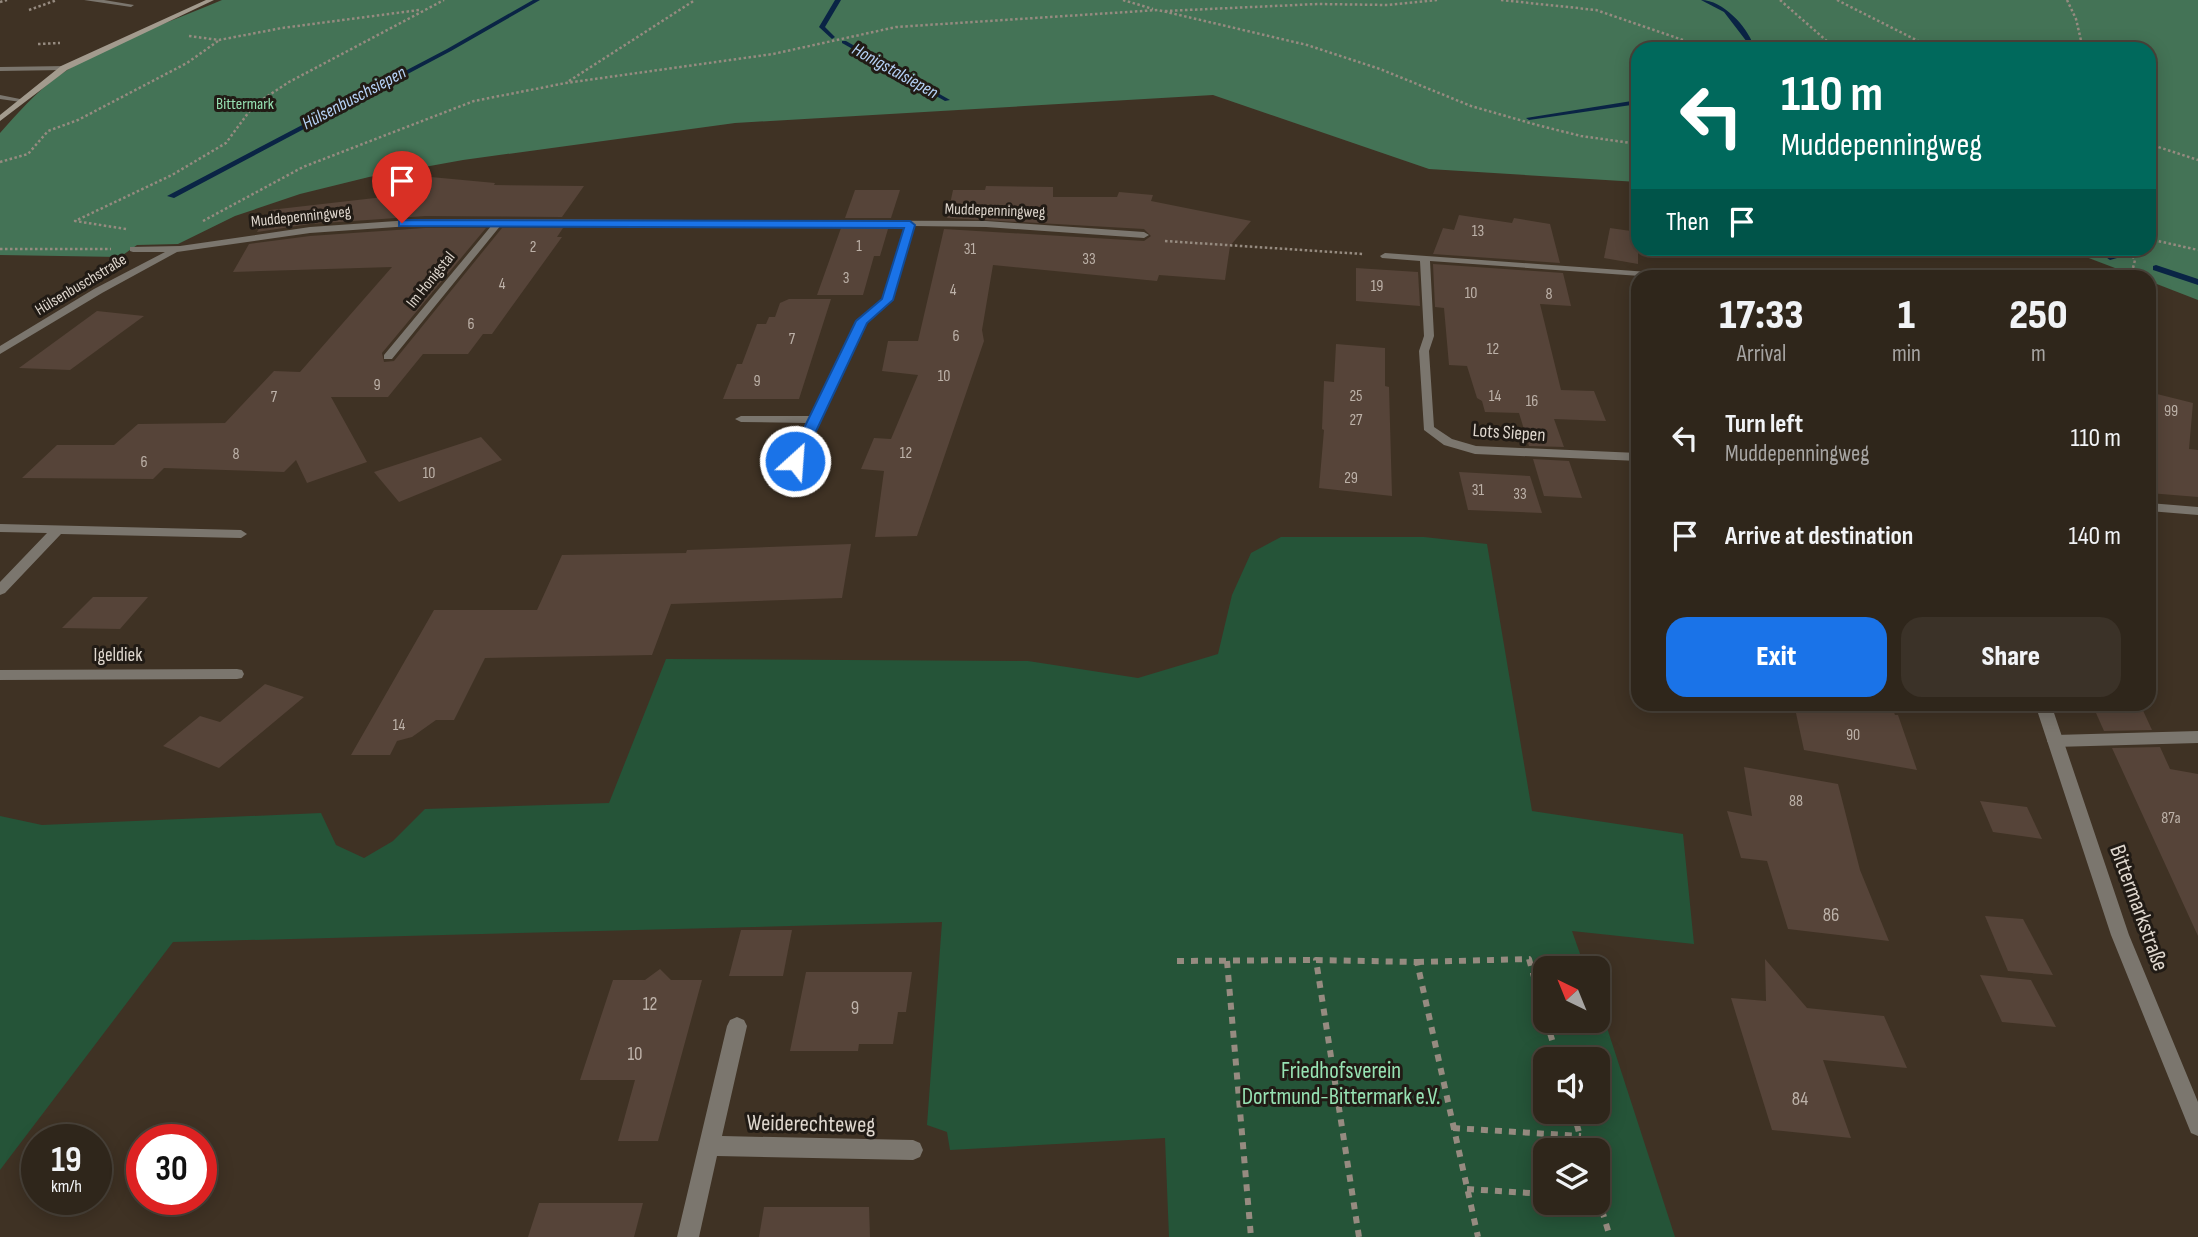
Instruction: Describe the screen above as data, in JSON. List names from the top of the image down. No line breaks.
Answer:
{"streets":{"street":["Muddepenningweg","Im Honigstal","Hülsenbuschstraße","Lots Siepen","Igeldiek","Bittermarkstraße","Weiderechteweg"]},"crossings":[["Muddepenningweg","Im Honigstal"],["Muddepenningweg","Hülsenbuschstraße"]],"water":["Honigstalsiepen","Hülsenbuschsiepen"],"parks":["Bittermark","Friedhofsverein Dortmund-Bittermark e.V."],"house_numbers":["13","1","2","31","33","3","4","19","4","10","8","6","6","7","12","10","9","9","25","14","7","16","99","27","12","8","6","10","29","31","33","14","90","88","87a","86","12","9","10","84"],"north":"top left","page":{"turn":["110 m","Muddepenningweg"],"then":"Then","eta":["17:33","Arrival","1","min","250","m"],"list":[{"name":"Turn left","note":"Muddepenningweg","value":"110 m"},{"name":"Arrive at destination","value":"140 m"}],"buttons":["Exit","Share"],"speed":"19 km/h","limit":"30"}}
